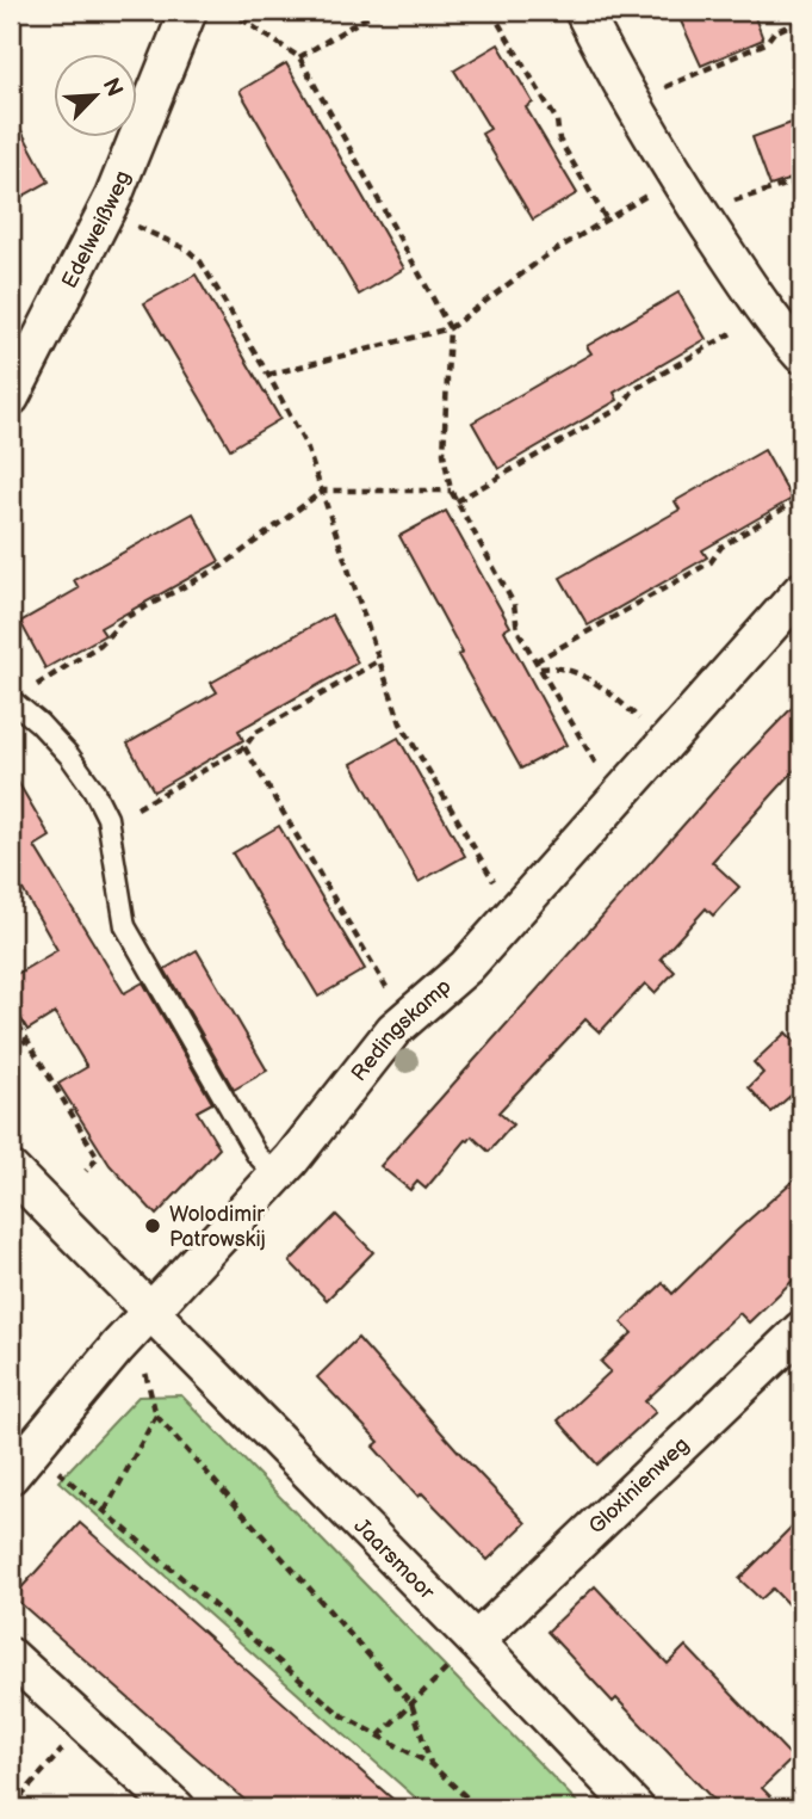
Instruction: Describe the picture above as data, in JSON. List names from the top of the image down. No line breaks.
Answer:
{"streets":{"street":["Edelweißweg","Redingskamp","Gloxinienweg","Jaarsmoor"]},"crossings":[["Redingskamp","Jaarsmoor"],["Gloxinienweg","Jaarsmoor"]],"places":["Wolodimir Patrowskij"],"north":"top right"}
